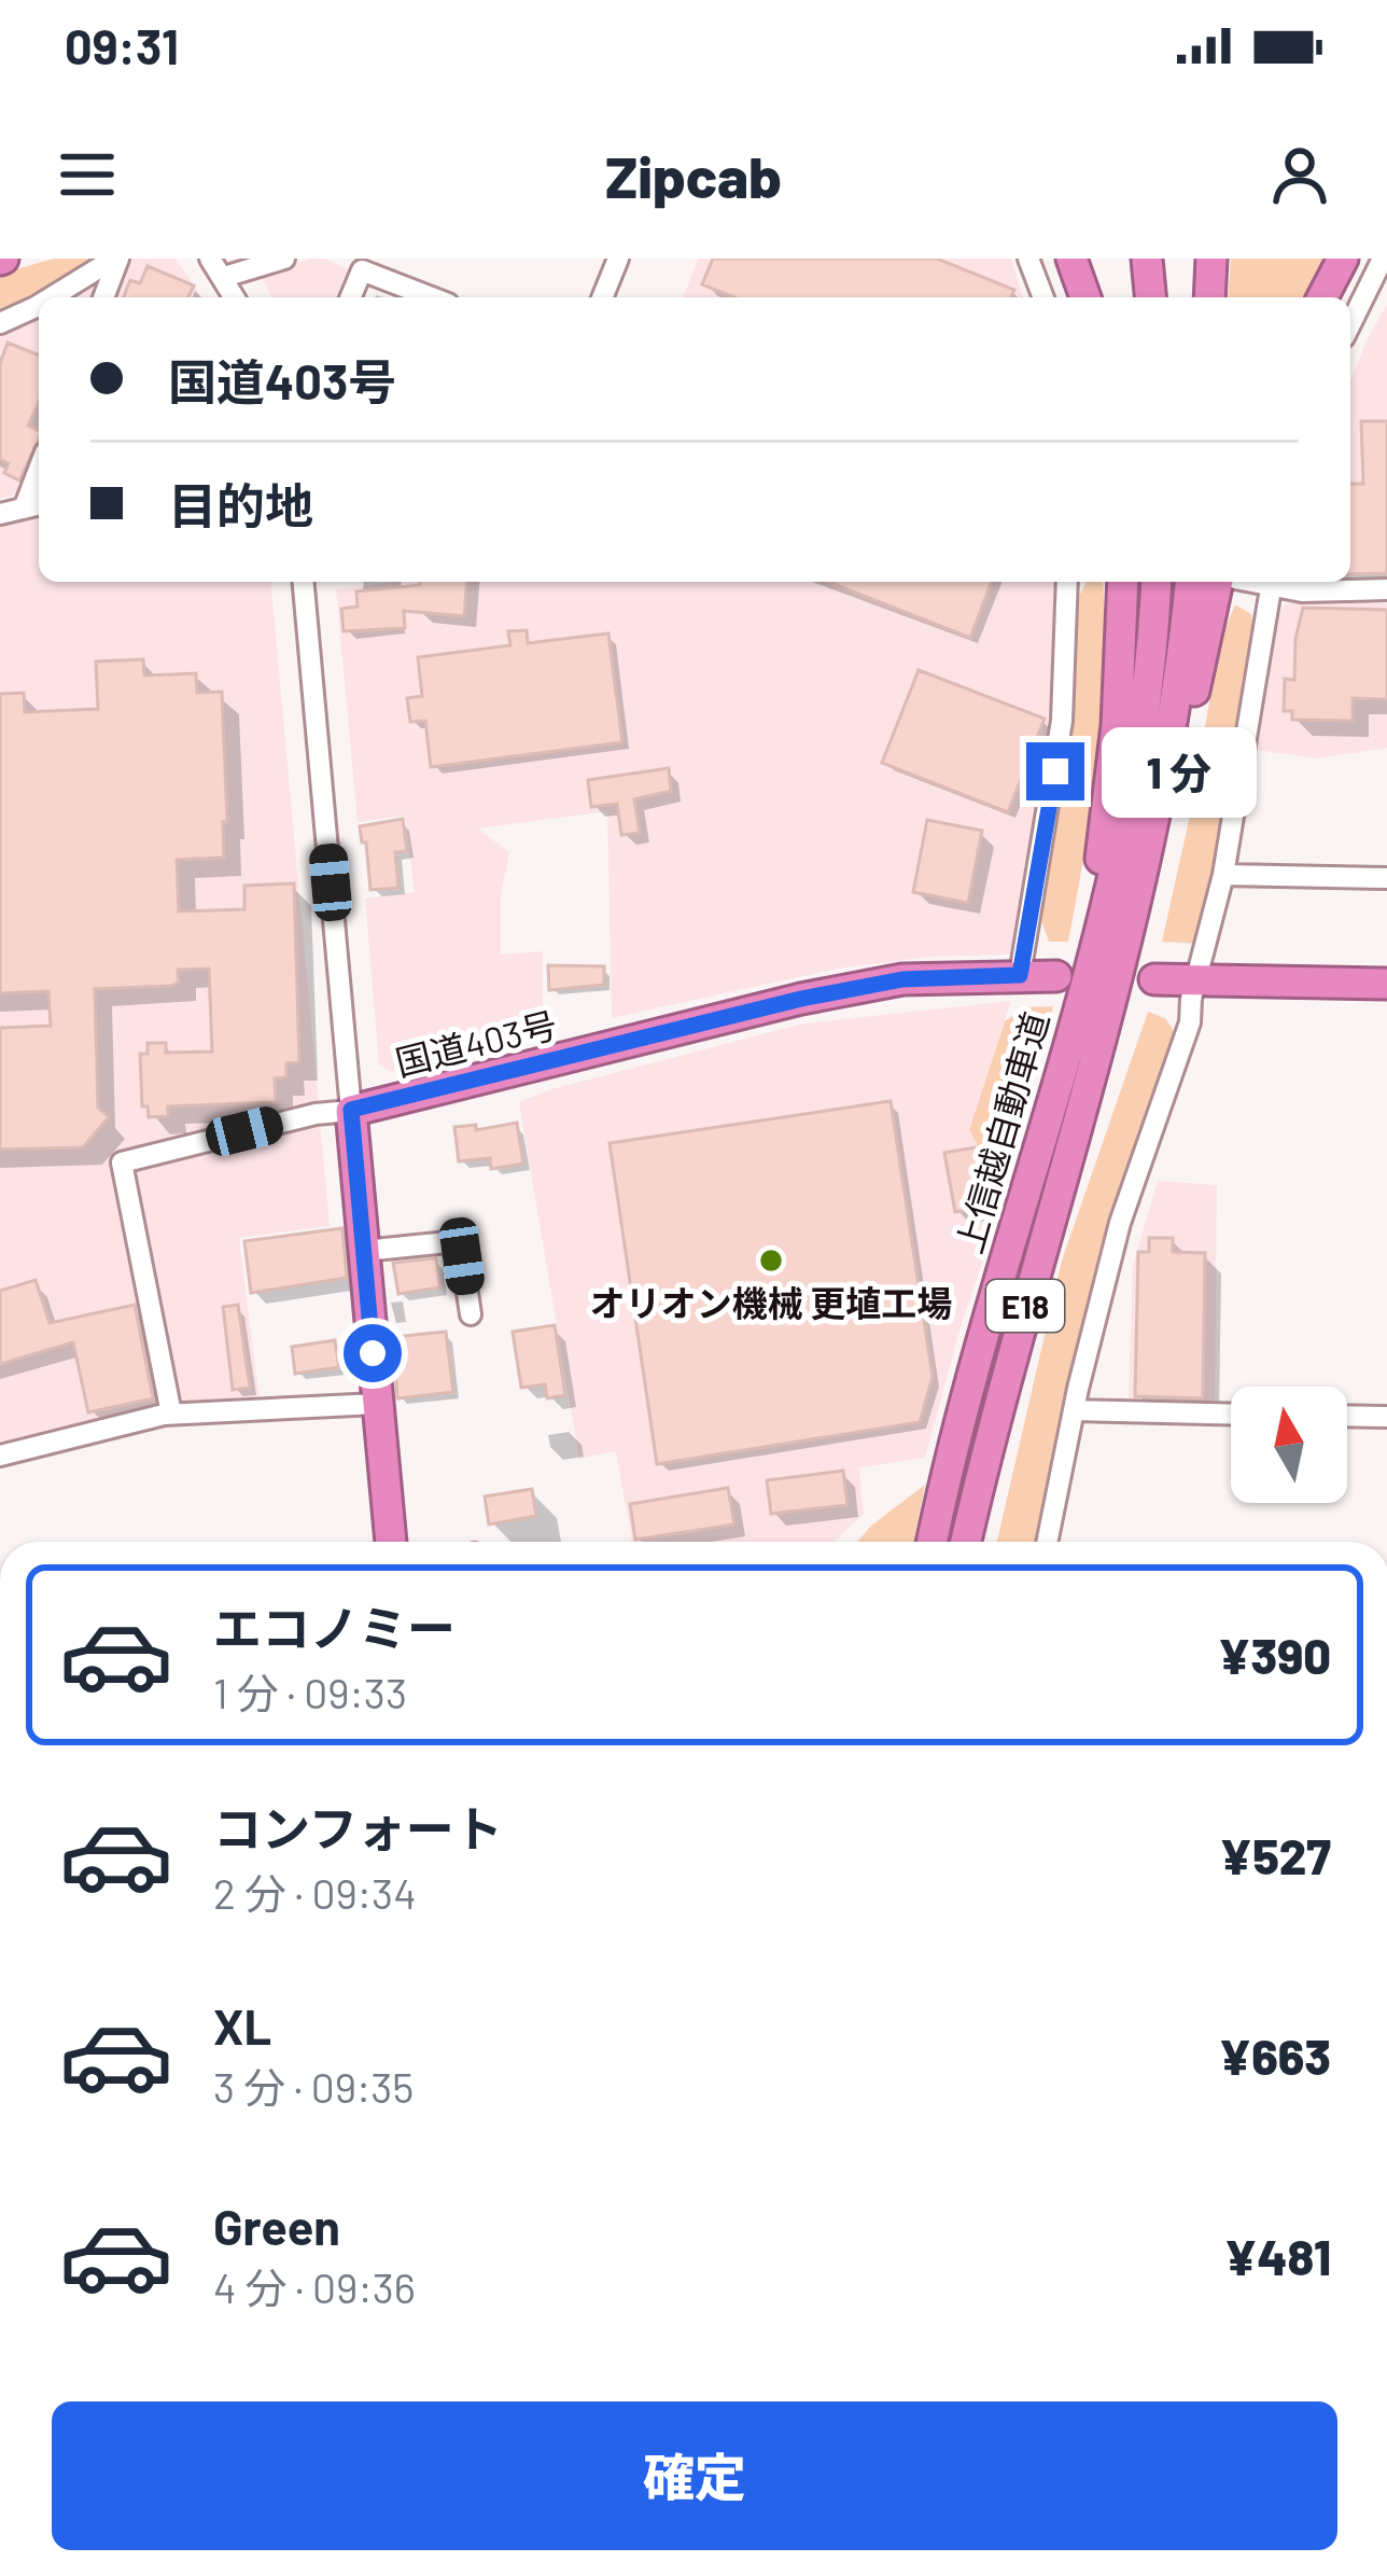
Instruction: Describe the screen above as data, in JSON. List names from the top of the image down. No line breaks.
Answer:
{"streets":{"highway":["国道403号","上信越自動車道","E18"]},"places":["オリオン機械 更埴工場"],"north":"top","page":{"status":"09:31","header":"Zipcab","banner":["国道403号","目的地"],"bubble":"1 分","list":[{"name":"エコノミー","note":"1 分 · 09:33","value":"¥390"},{"name":"コンフォート","note":"2 分 · 09:34","value":"¥527"},{"name":"XL","note":"3 分 · 09:35","value":"¥663"},{"name":"Green","note":"4 分 · 09:36","value":"¥481"}],"buttons":"確定"}}
